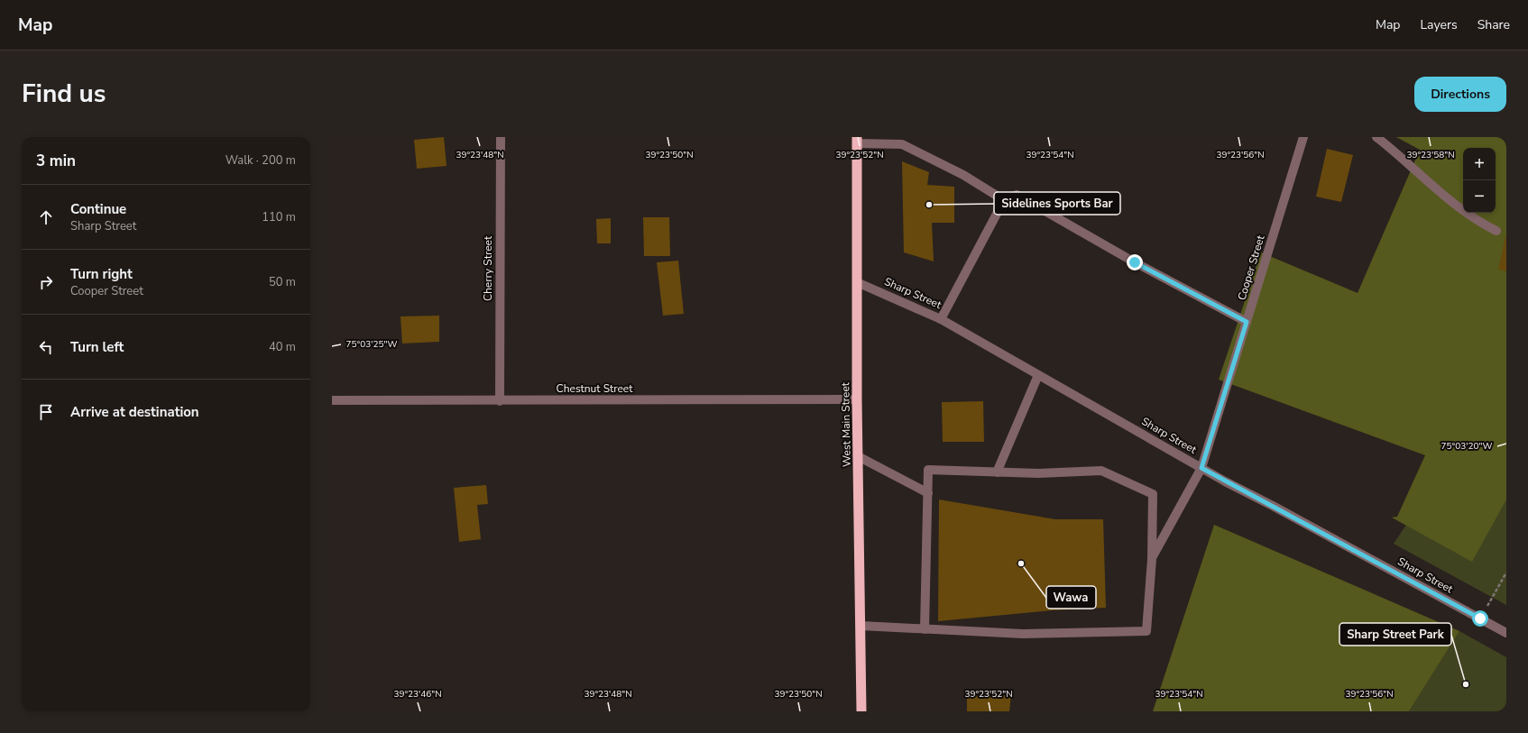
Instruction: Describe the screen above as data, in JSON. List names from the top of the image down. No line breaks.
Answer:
{"streets":{"highway":["West Main Street"],"street":["Cooper Street","Cherry Street","Sharp Street","Chestnut Street"]},"crossings":[["Cooper Street","Sharp Street"],["Cherry Street","Chestnut Street"],["Sharp Street","West Main Street"],["Chestnut Street","West Main Street"]],"places":["Sidelines Sports Bar","Wawa","Sharp Street Park"],"page":{"header":"Map","nav":["Map","Layers","Share"],"title":"Find us","buttons":"Directions","heading":["3 min","Walk · 200 m"],"map_buttons":["+","−"],"list":[["Continue","Sharp Street","110 m"],["Turn right","Cooper Street","50 m"],["Turn left","40 m"],"Arrive at destination"]},"coordinates":["39°23'48\"N","39°23'50\"N","39°23'52\"N","39°23'54\"N","39°23'56\"N","39°23'58\"N","75°03'25\"W","75°03'20\"W","39°23'46\"N"]}
